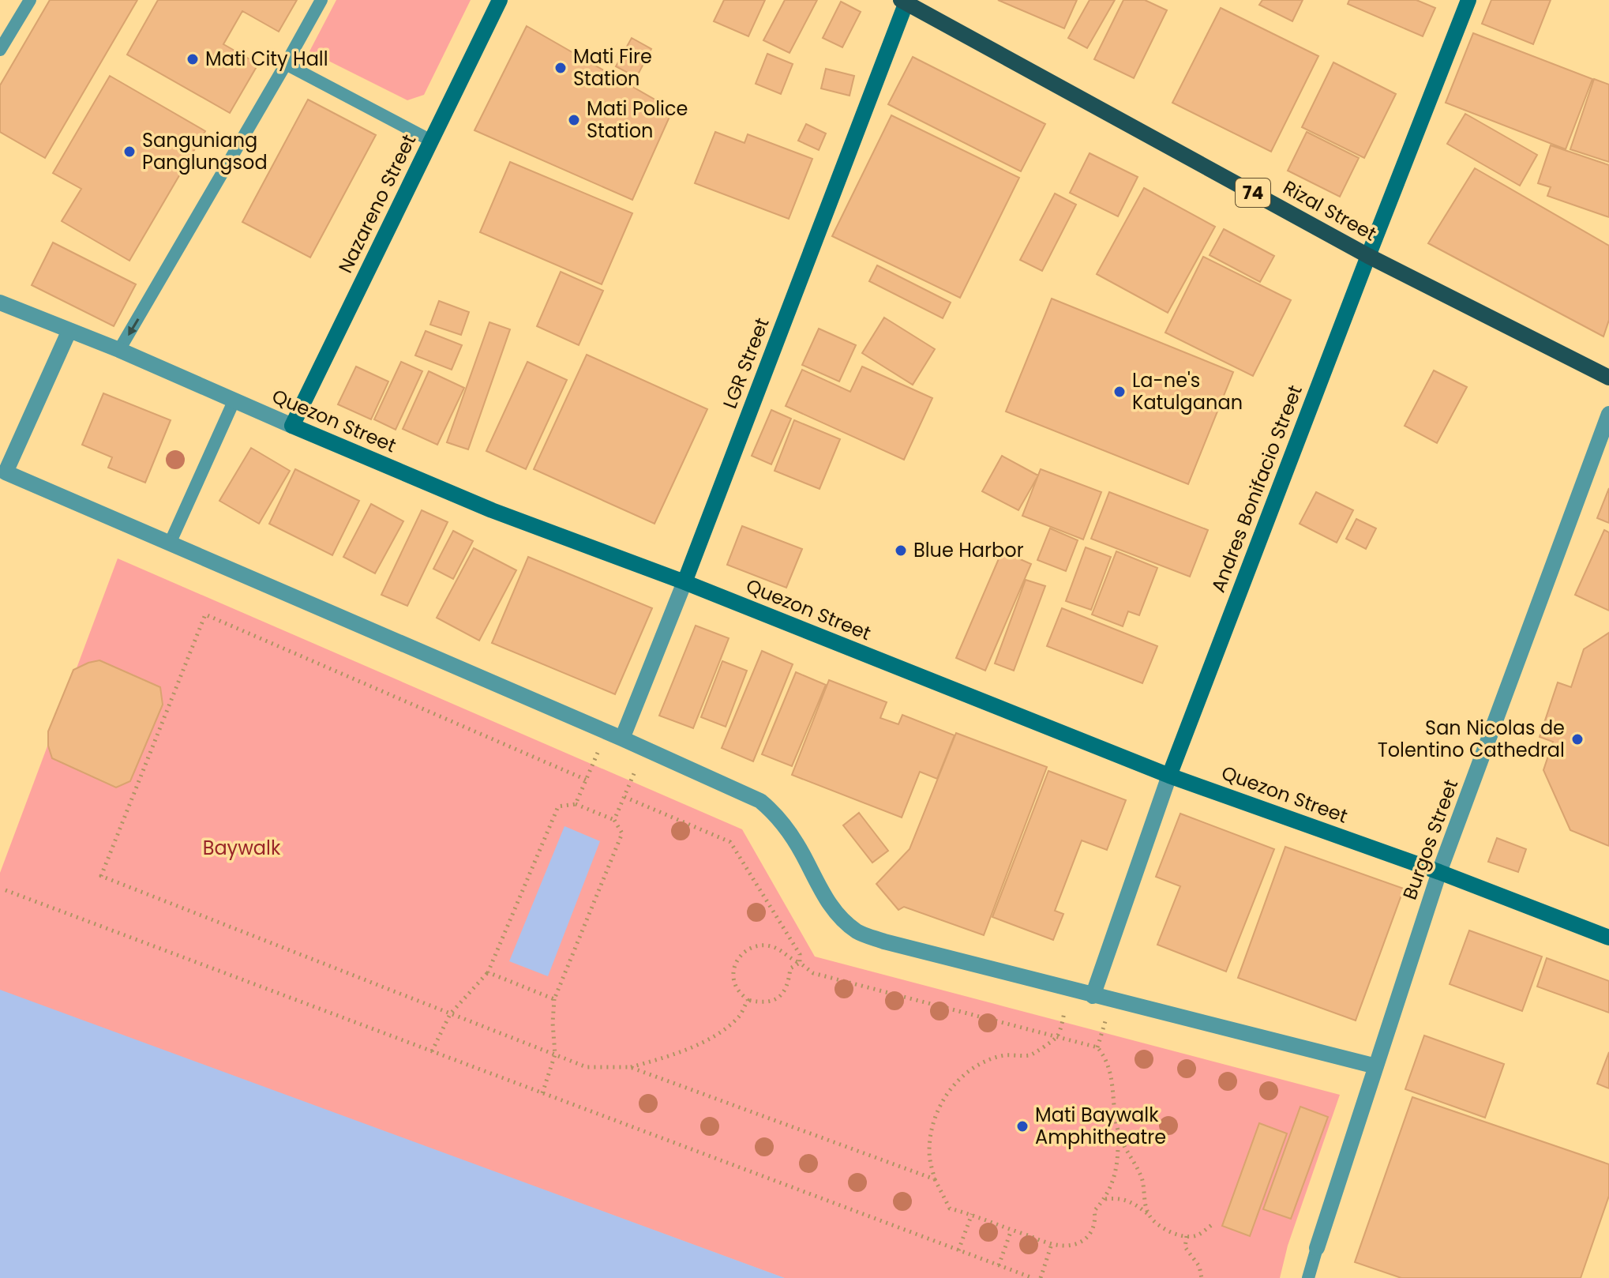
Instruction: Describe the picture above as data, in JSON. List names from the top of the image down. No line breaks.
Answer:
{"streets":{"main road":["74","Rizal Street"],"street":["Nazareno Street","LGR Street","Quezon Street","Andres Bonifacio Street","Burgos Street"]},"crossings":[["Nazareno Street","Quezon Street"],["Rizal Street","LGR Street"],["Rizal Street","Andres Bonifacio Street"],["LGR Street","Quezon Street"],["Quezon Street","Andres Bonifacio Street"],["Quezon Street","Burgos Street"]],"parks":["Baywalk"],"places":["Mati City Hall","Mati Fire Station","Mati Police Station","Sanguniang Panglungsod","La-ne's Katulganan","Blue Harbor","San Nicolas de Tolentino Cathedral","Mati Baywalk Amphitheatre"]}
